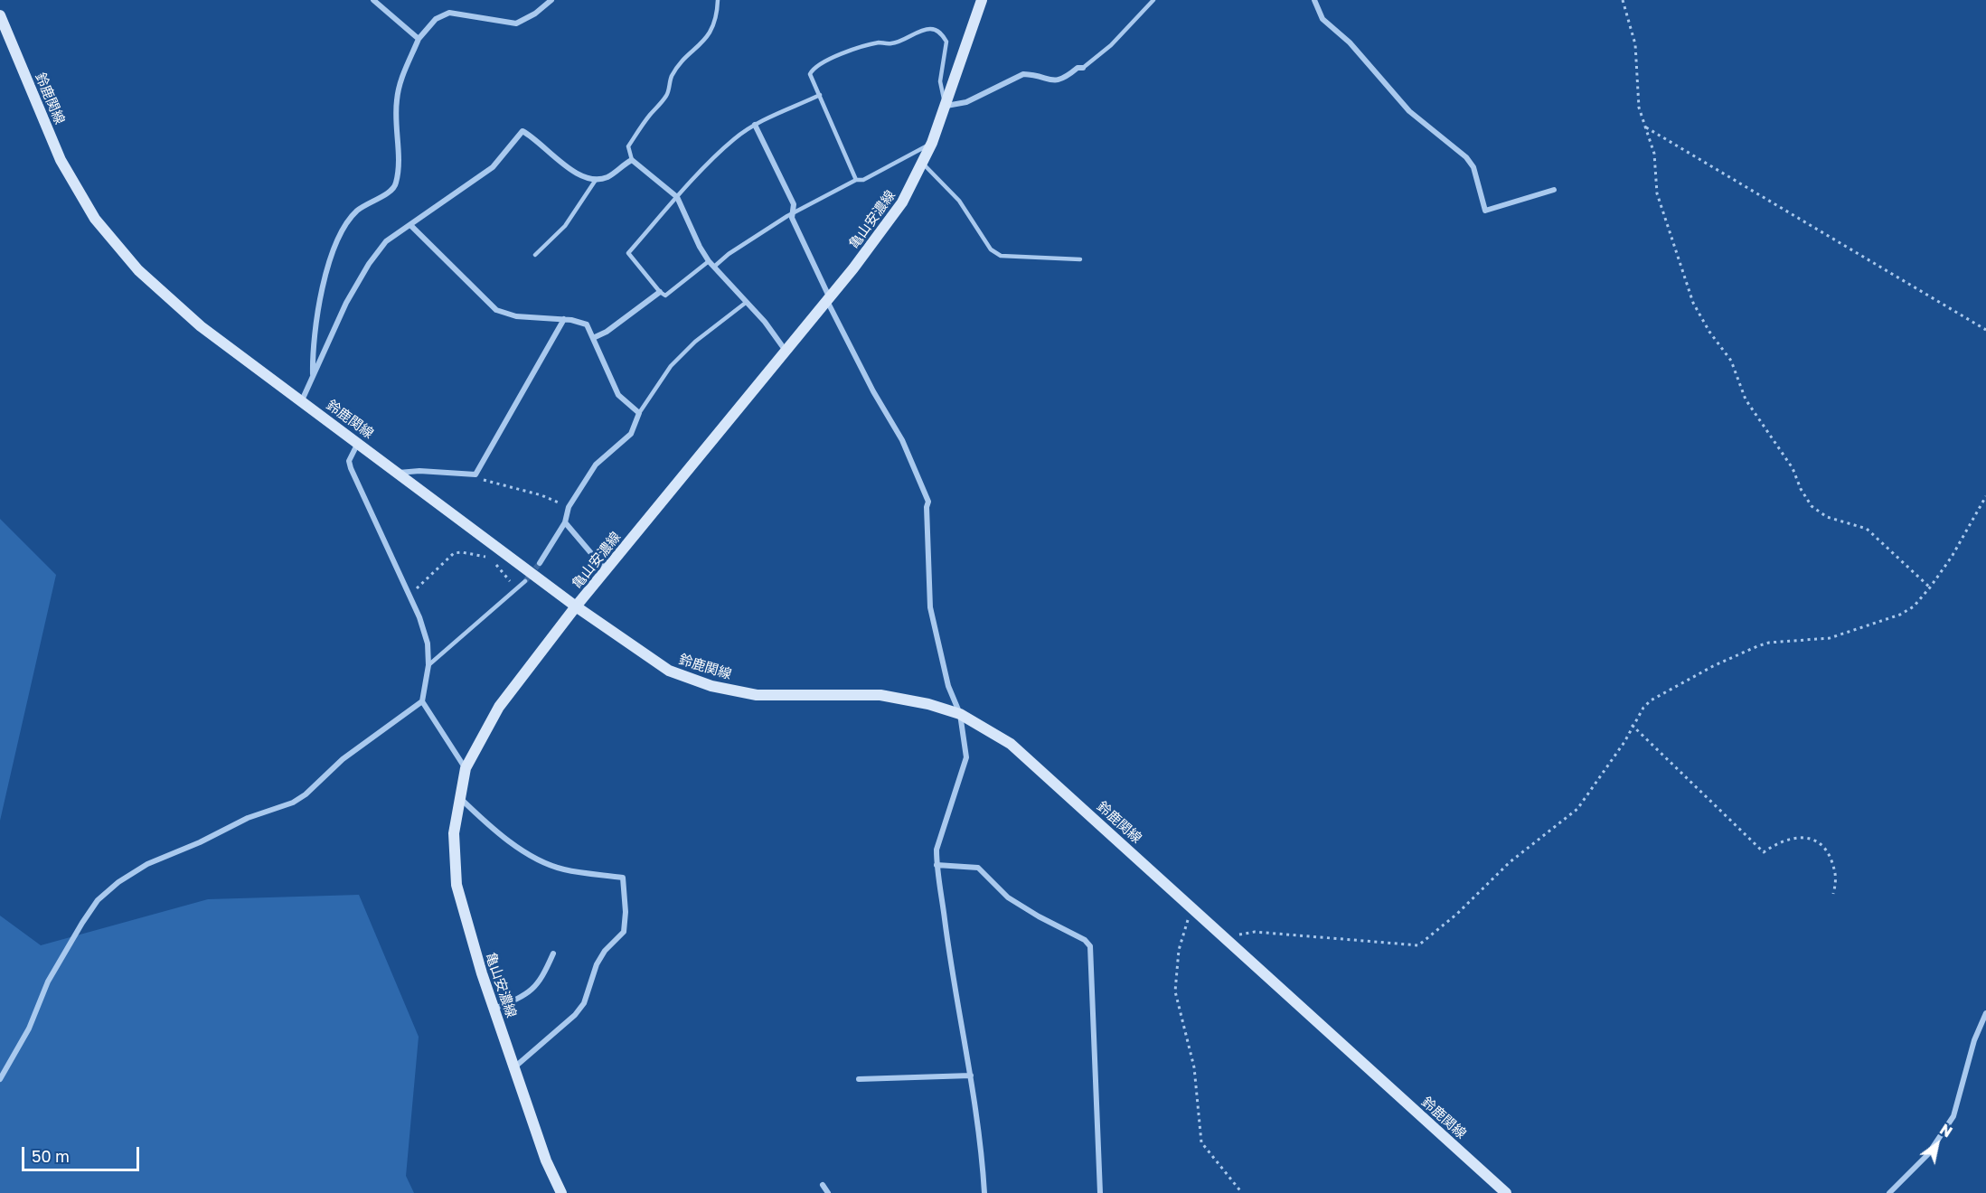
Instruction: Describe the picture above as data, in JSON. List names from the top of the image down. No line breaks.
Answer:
{"streets":{"main road":["鈴鹿関線","亀山安濃線"]},"crossings":[["鈴鹿関線","亀山安濃線"]],"scale_bar":"50 m","north":"top right"}
